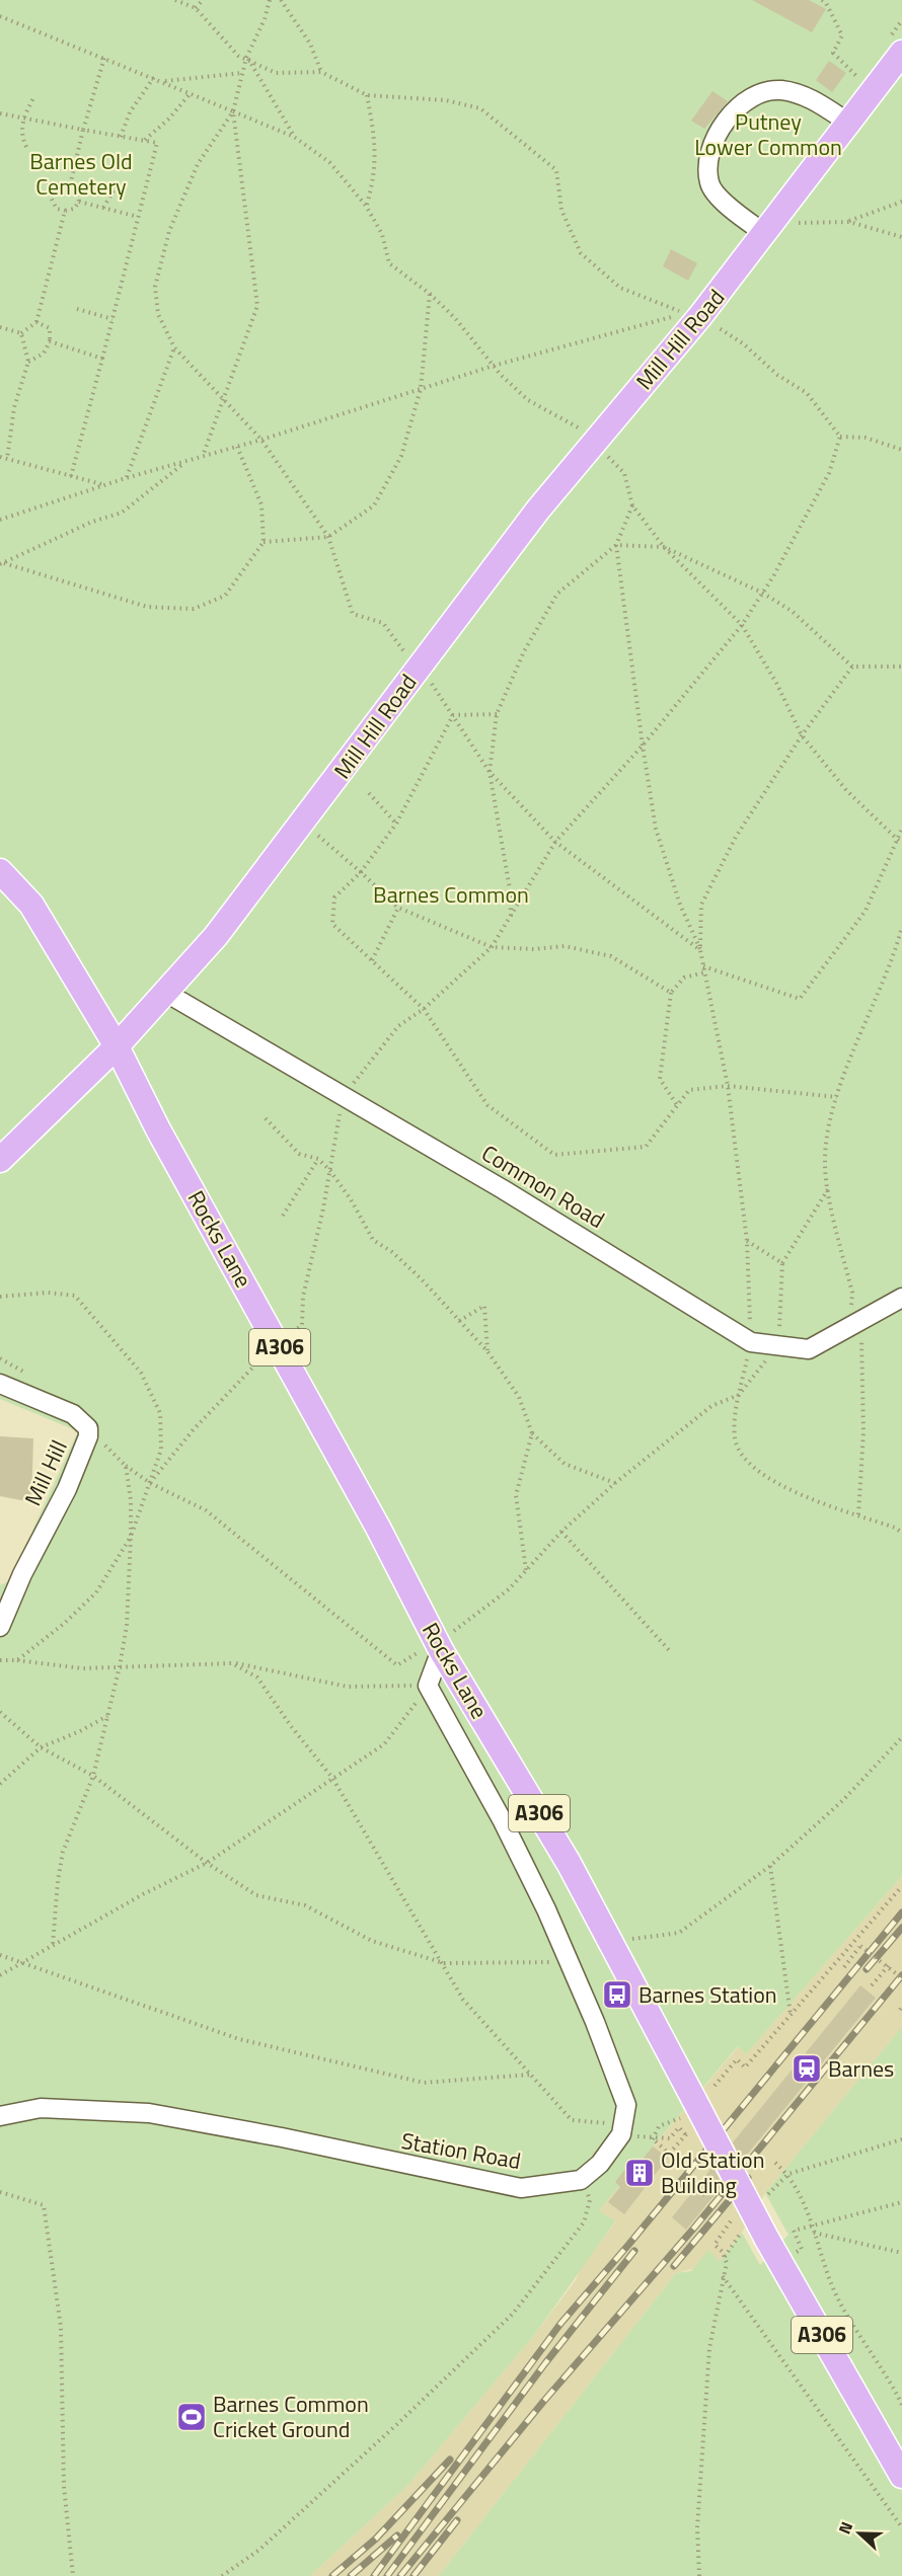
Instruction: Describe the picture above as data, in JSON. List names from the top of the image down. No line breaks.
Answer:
{"streets":{"main road":["Mill Hill Road","Rocks Lane","A306"],"street":["Common Road","Mill Hill","Station Road"]},"crossings":[["Mill Hill Road","Common Road"],["Mill Hill Road","Rocks Lane"]],"parks":["Putney Lower Common","Barnes Old Cemetery","Barnes Common"],"places":{"bus stop":["Barnes Station"],"station":["Barnes"],"building":["Old Station Building"],"sports":["Barnes Common Cricket Ground"]},"north":"left"}
